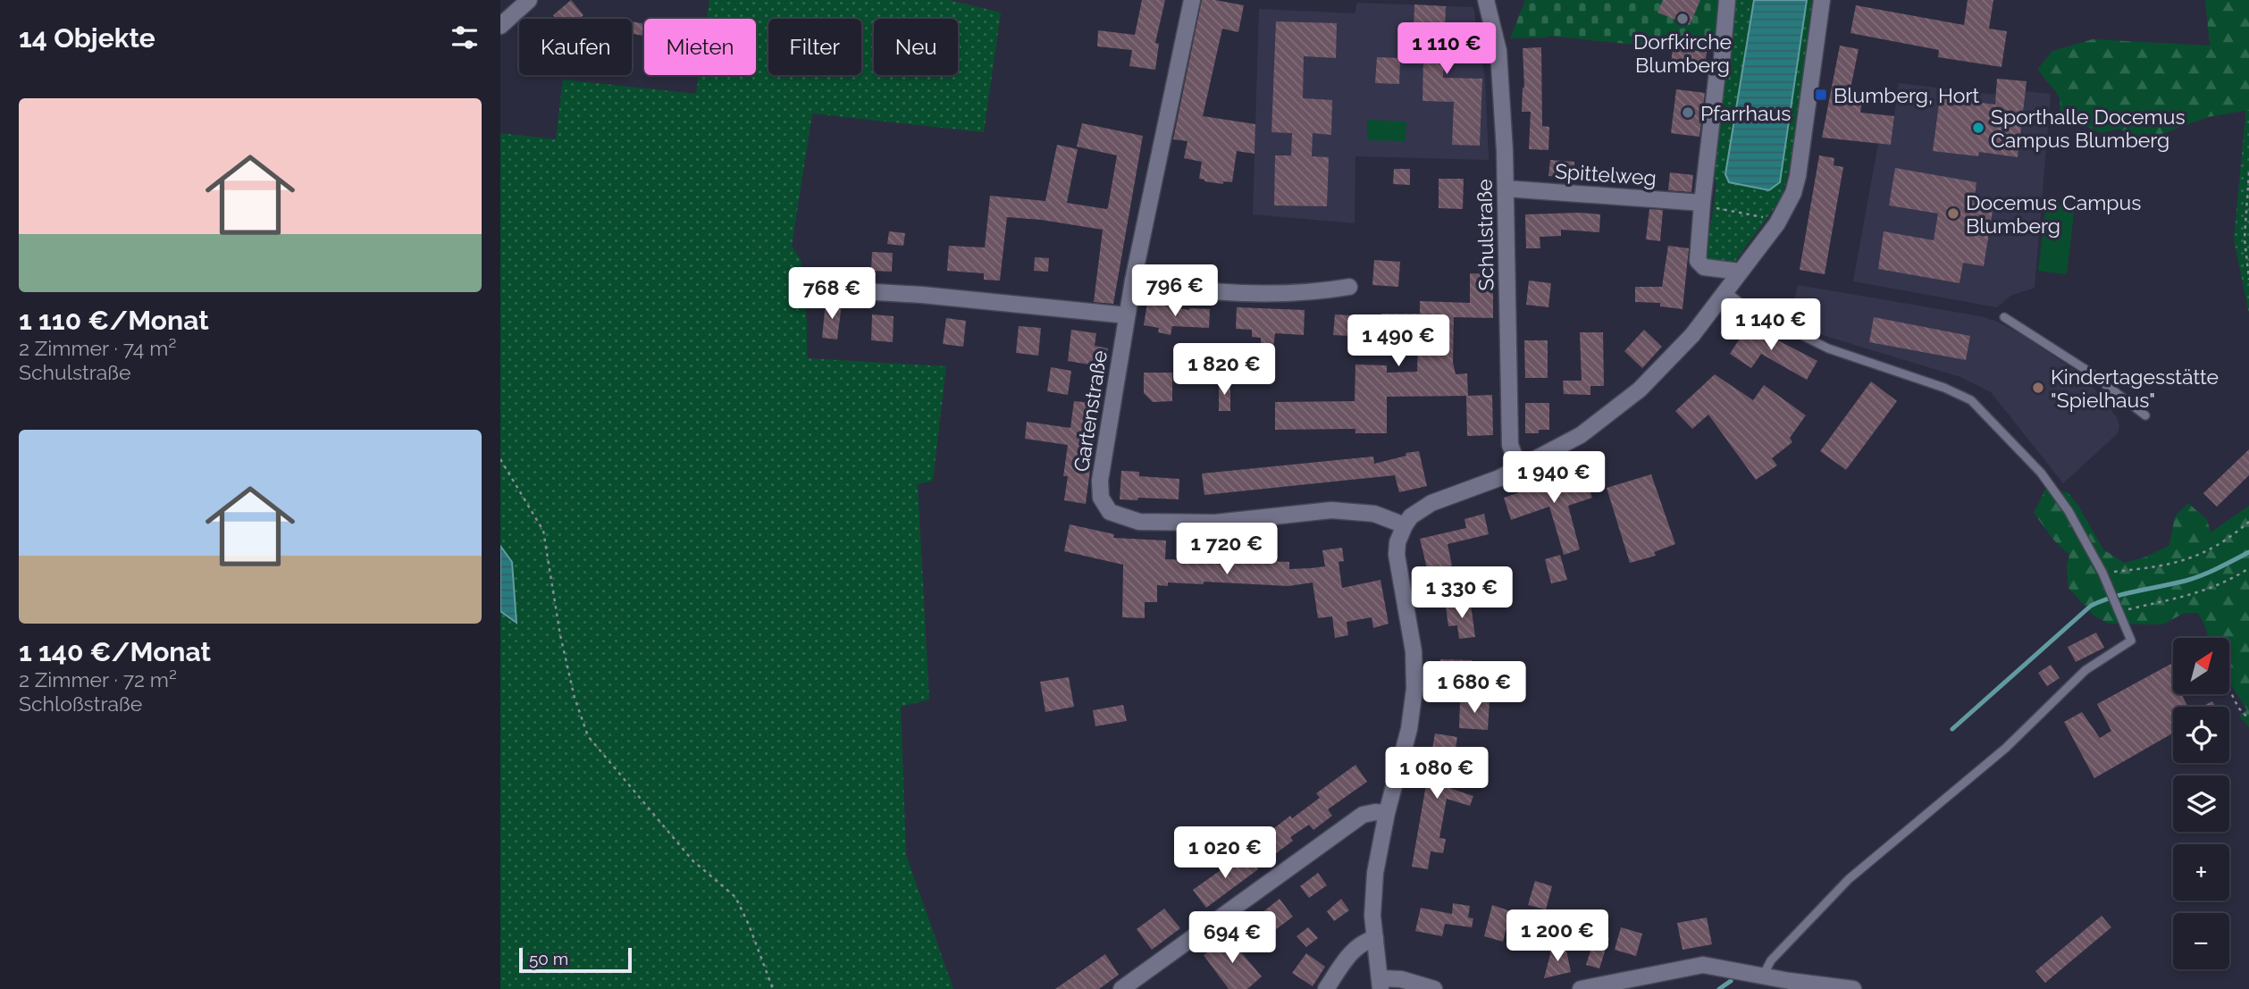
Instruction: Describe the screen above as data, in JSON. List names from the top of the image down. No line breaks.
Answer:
{"streets":{"street":["Spittelweg","Schulstraße","Gartenstraße"]},"crossings":[["Spittelweg","Schulstraße"]],"places":{"other":["Dorfkirche Blumberg","Pfarrhaus","Sporthalle Docemus Campus Blumberg","Docemus Campus Blumberg","Kindertagesstätte \"Spielhaus\""],"transit":["Blumberg, Hort"]},"scale_bar":"50 m","north":"top right","page":{"heading":"14 Objekte","chip":["Kaufen","Mieten","Filter","Neu"],"price":["1 110 €","796 €","768 €","1 140 €","1 490 €","1 820 €","1 940 €","1 720 €","1 330 €","1 680 €","1 080 €","1 020 €","1 200 €","694 €"],"list":[{"name":"1 110 €/Monat","note":"2 Zimmer · 74 m² · Schulstraße"},{"name":"1 140 €/Monat","note":"2 Zimmer · 72 m² · Schloßstraße"}],"map_buttons":["+","−"],"scale":"50 m"}}
